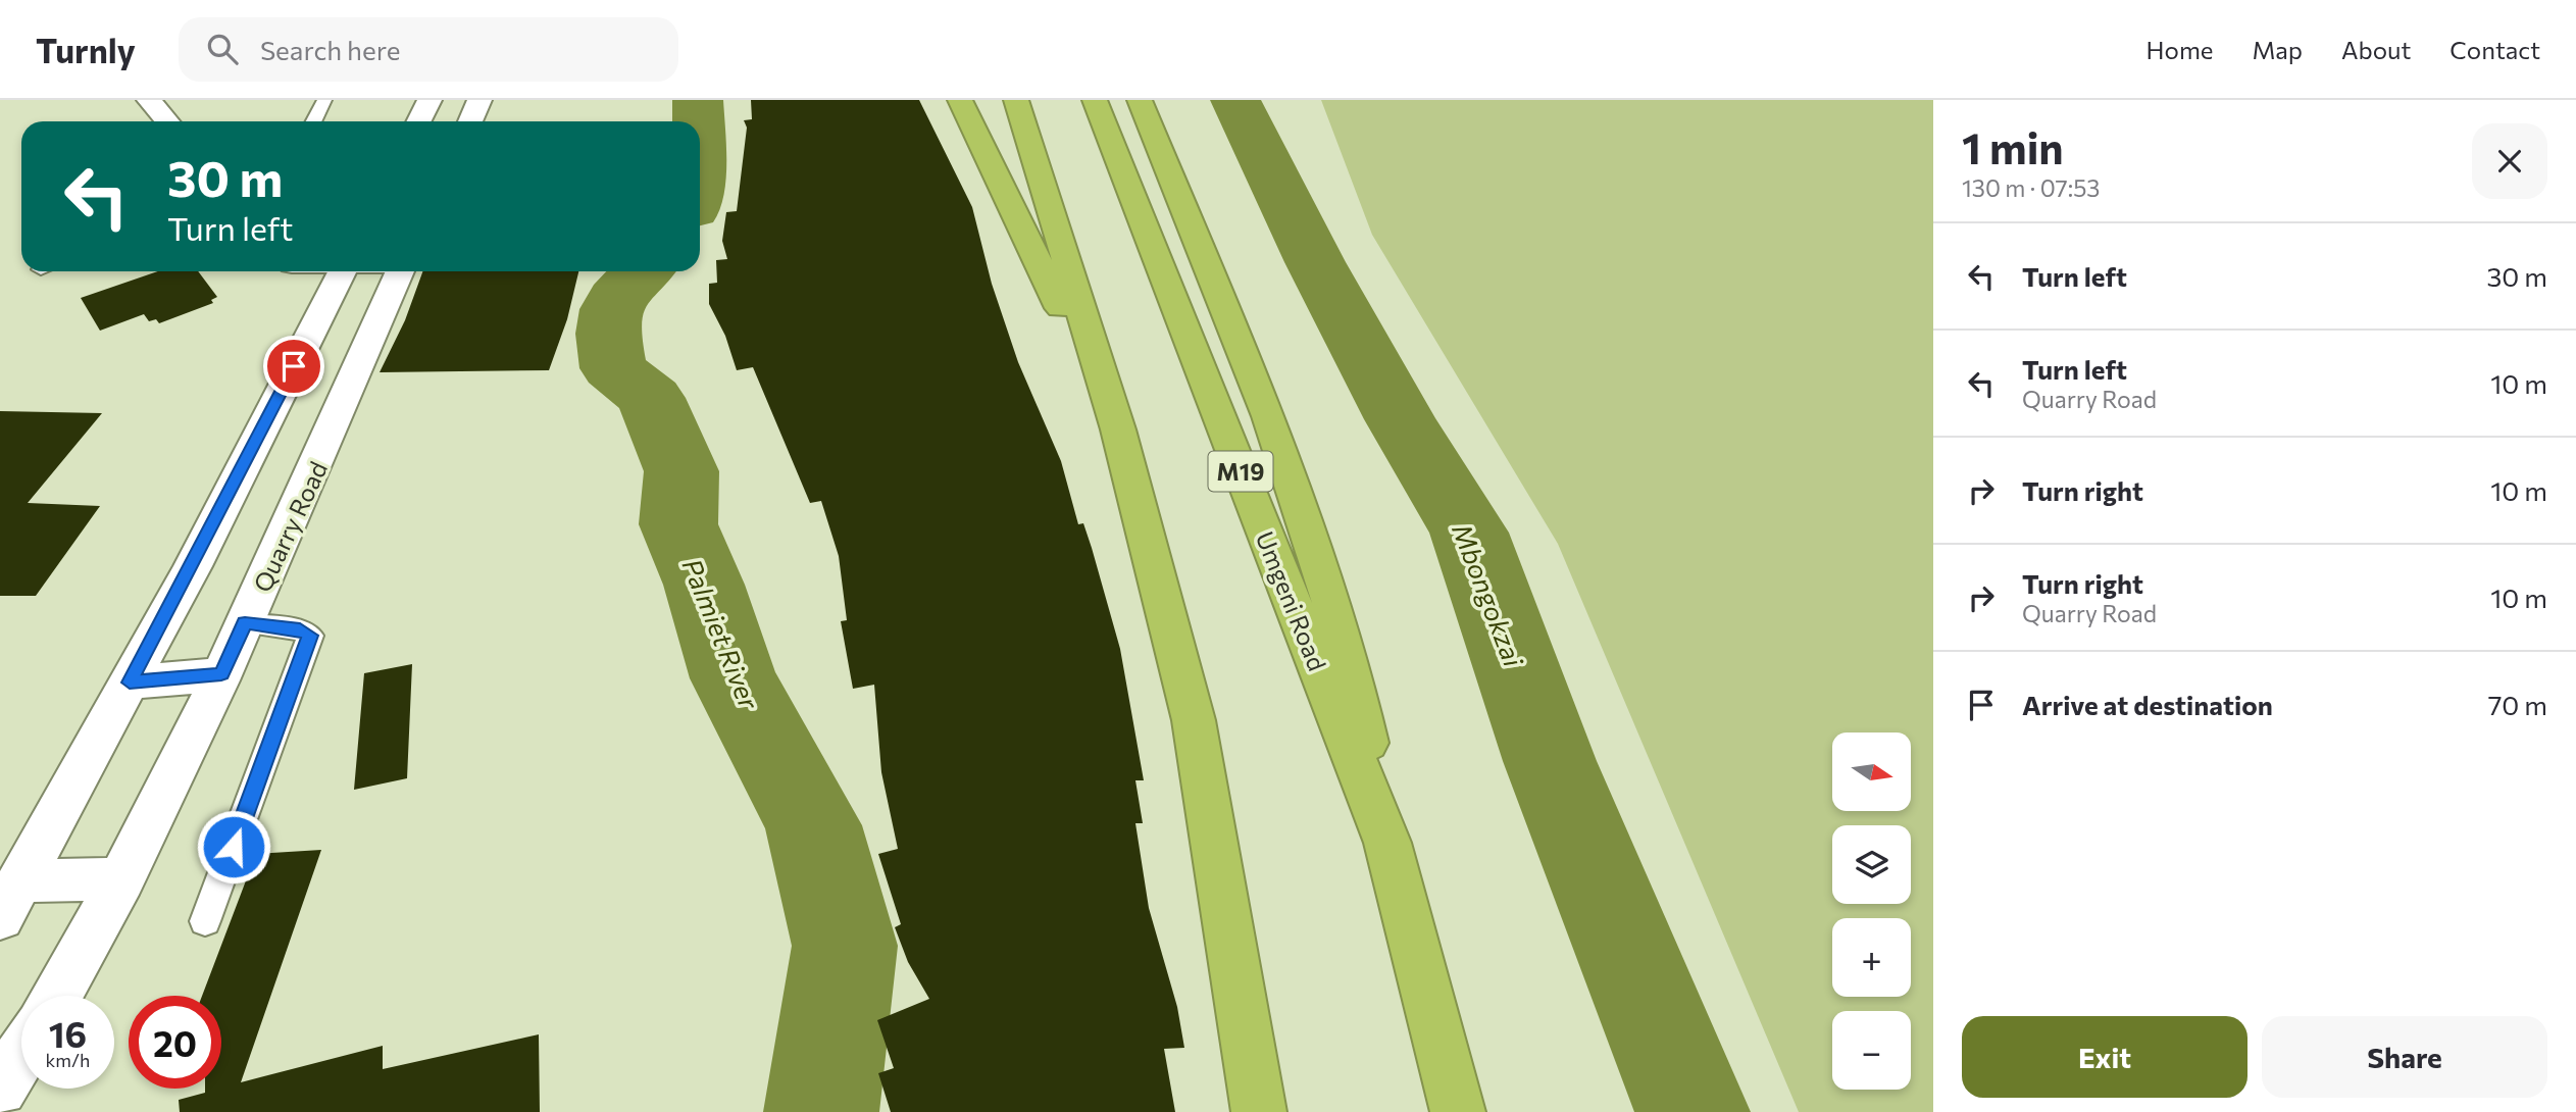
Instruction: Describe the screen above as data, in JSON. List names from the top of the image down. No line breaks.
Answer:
{"streets":{"highway":["M19","Umgeni Road"],"street":["Quarry Road"]},"water":["Mbongokzai","Palmiet River"],"north":"right","page":{"header":"Turnly","search":"Search here","nav":["Home","Map","About","Contact"],"heading":["1 min","130 m · 07:53"],"turn":["30 m","Turn left"],"list":[{"name":"Turn left","value":"30 m"},{"name":"Turn left","note":"Quarry Road","value":"10 m"},{"name":"Turn right","value":"10 m"},{"name":"Turn right","note":"Quarry Road","value":"10 m"},{"name":"Arrive at destination","value":"70 m"}],"map_buttons":["+","−"],"speed":"16 km/h","limit":"20","buttons":["Exit","Share"]}}
